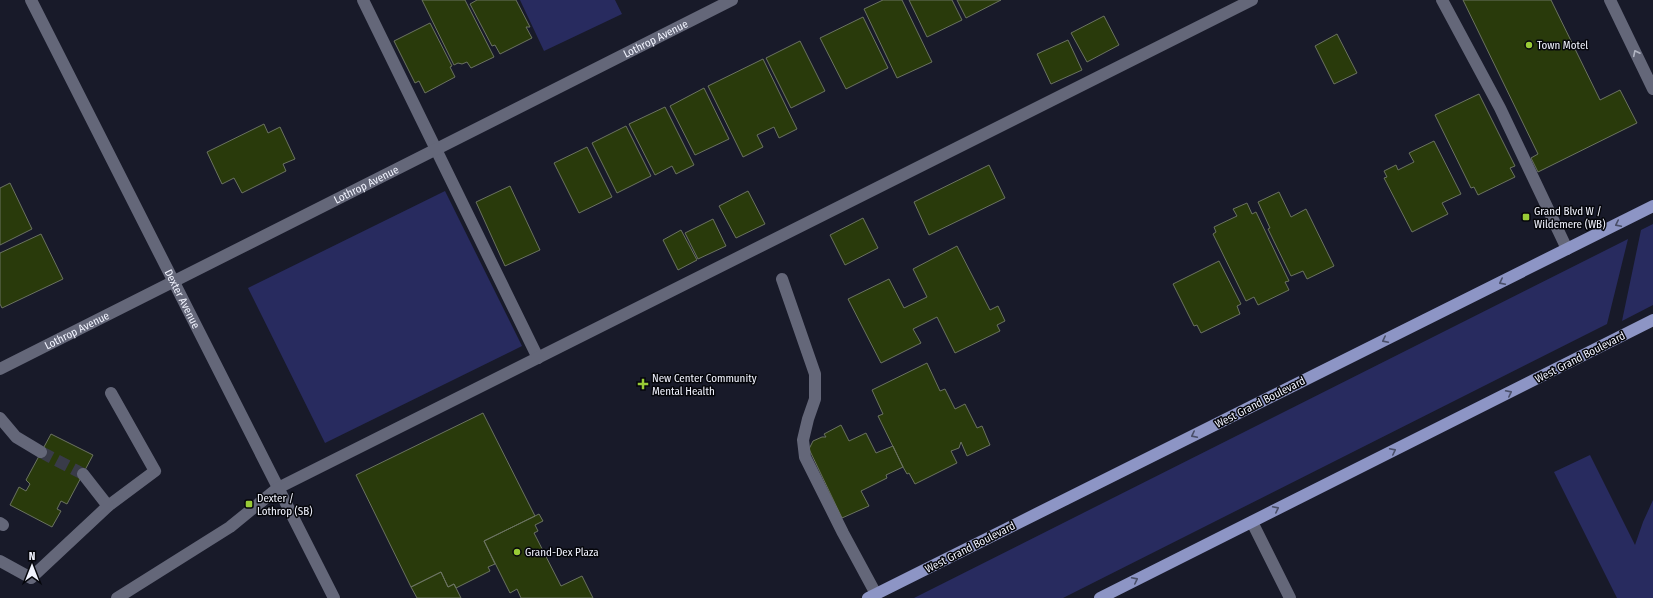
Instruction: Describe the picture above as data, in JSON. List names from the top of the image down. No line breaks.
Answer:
{"streets":{"main road":["West Grand Boulevard"],"street":["Lothrop Avenue","Dexter Avenue"]},"crossings":[["Lothrop Avenue","Dexter Avenue"]],"places":{"other":["Town Motel","Grand-Dex Plaza"],"transit":["Grand Blvd W / Wildemere (WB)","Dexter / Lothrop (SB)"],"health":["New Center Community Mental Health"]},"north":"top"}
